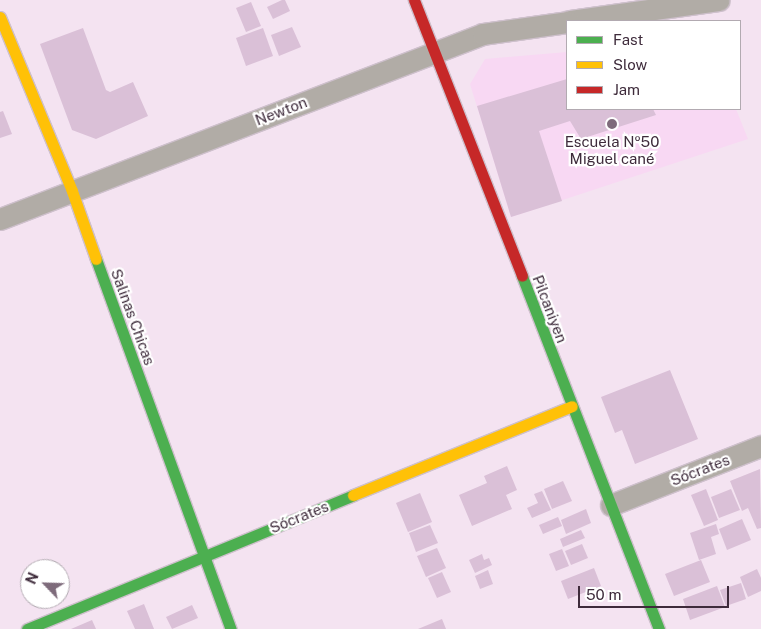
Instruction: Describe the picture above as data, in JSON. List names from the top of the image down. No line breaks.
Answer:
{"streets":{"street":["Newton","Pilcaniyen","Salinas Chicas","Sócrates"]},"crossings":[["Newton","Pilcaniyen"],["Newton","Salinas Chicas"],["Pilcaniyen","Sócrates"],["Salinas Chicas","Sócrates"]],"places":["Escuela Nº50 Miguel cané"],"legend":["Fast","Slow","Jam"],"scale_bar":"50 m","north":"top left"}
